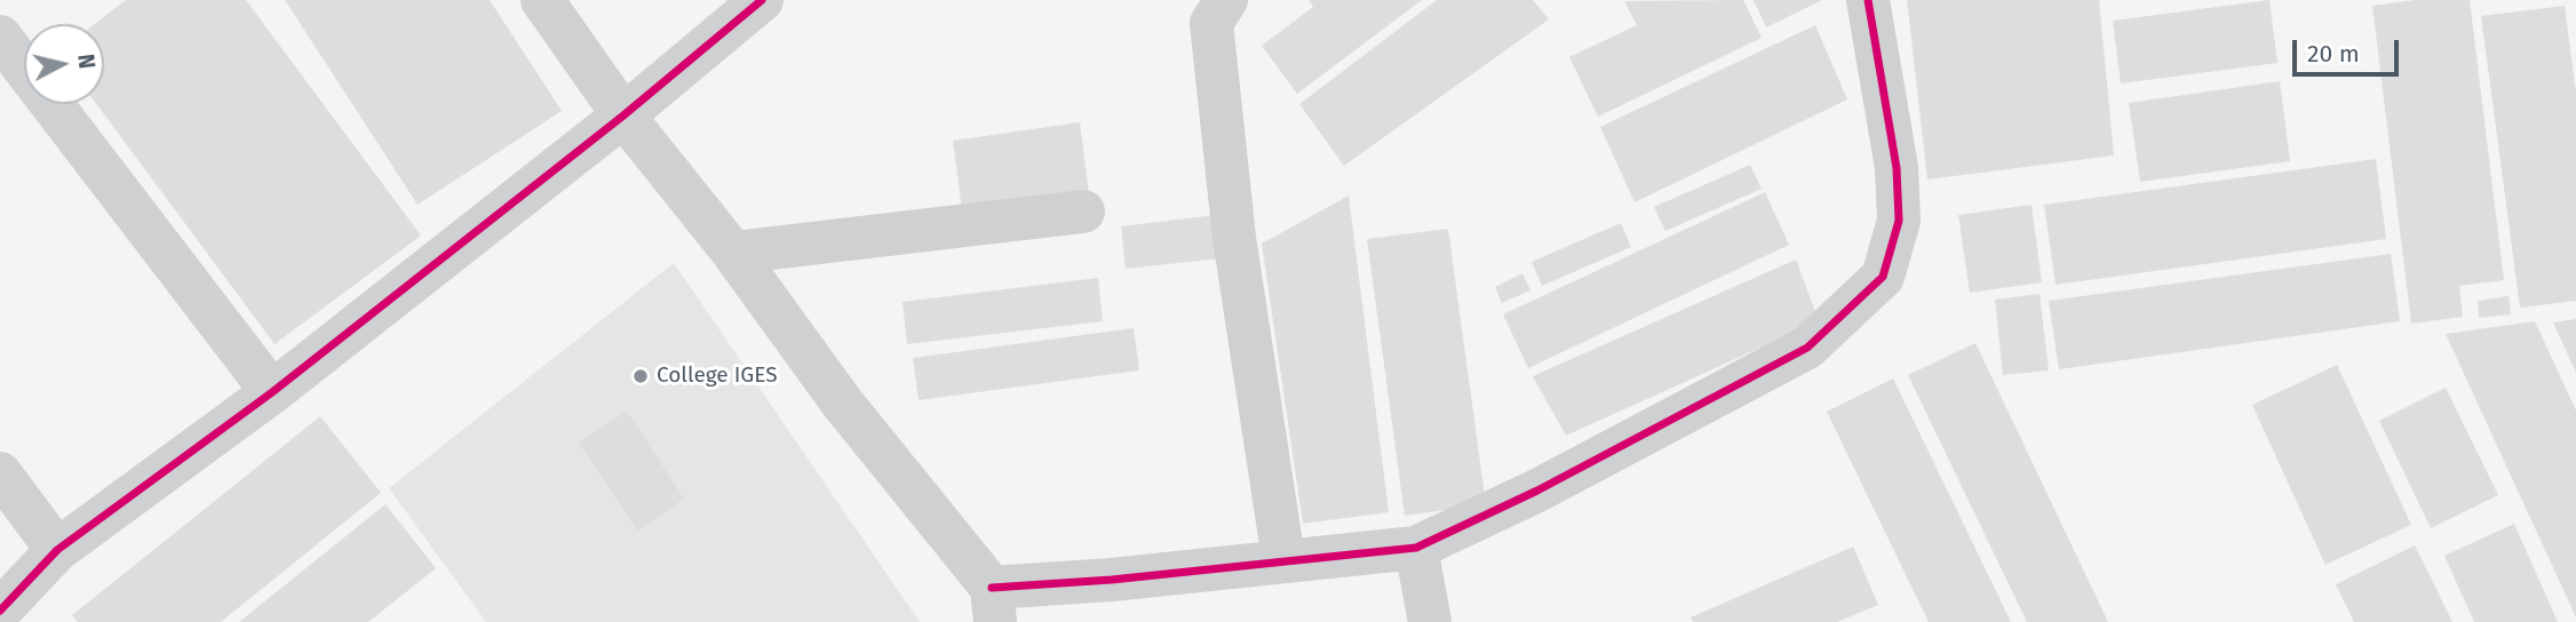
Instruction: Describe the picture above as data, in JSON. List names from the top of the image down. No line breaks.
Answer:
{"places":["College IGES"],"scale_bar":"20 m","north":"right"}
